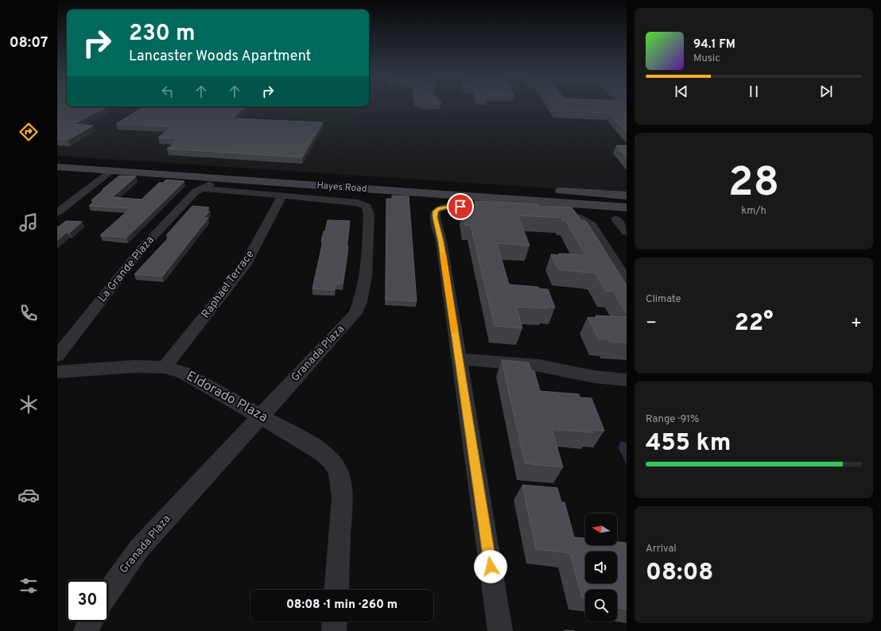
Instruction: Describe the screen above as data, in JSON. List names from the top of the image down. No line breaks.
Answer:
{"streets":{"street":["Hayes Road","La Grande Plaza","Raphael Terrace","Granada Plaza","Eldorado Plaza"]},"crossings":[["Hayes Road","La Grande Plaza"],["Hayes Road","Raphael Terrace"],["Hayes Road","Granada Plaza"],["La Grande Plaza","Granada Plaza"],["Raphael Terrace","Granada Plaza"],["Raphael Terrace","Eldorado Plaza"],["Granada Plaza","Eldorado Plaza"]],"north":"left","page":{"tabs":"08:07","turn":["230 m","Lancaster Woods Apartment"],"song":["94.1 FM","Music"],"tile":[["28","km/h"],"Climate",["Range · 91%","455 km"],["Arrival","08:08"]],"heat":["−","22°","+"],"limit":"30","trip":"08:08 · 1 min · 260 m"}}
